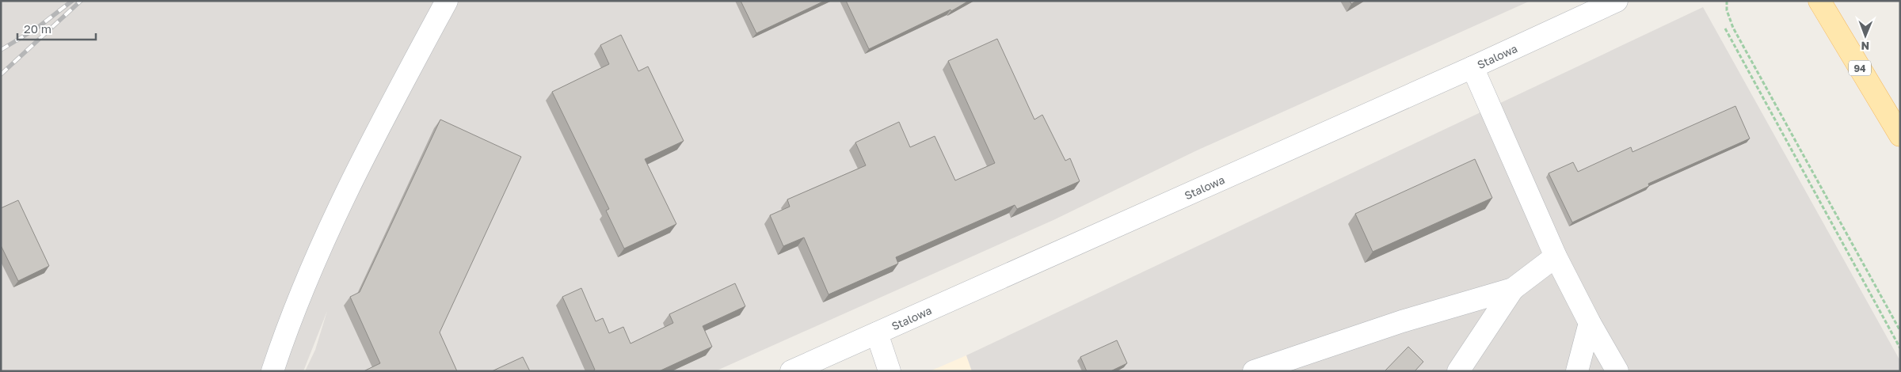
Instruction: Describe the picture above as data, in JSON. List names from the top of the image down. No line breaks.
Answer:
{"streets":{"main road":["94"],"street":["Stalowa"]},"scale_bar":"20 m","north":"bottom"}
